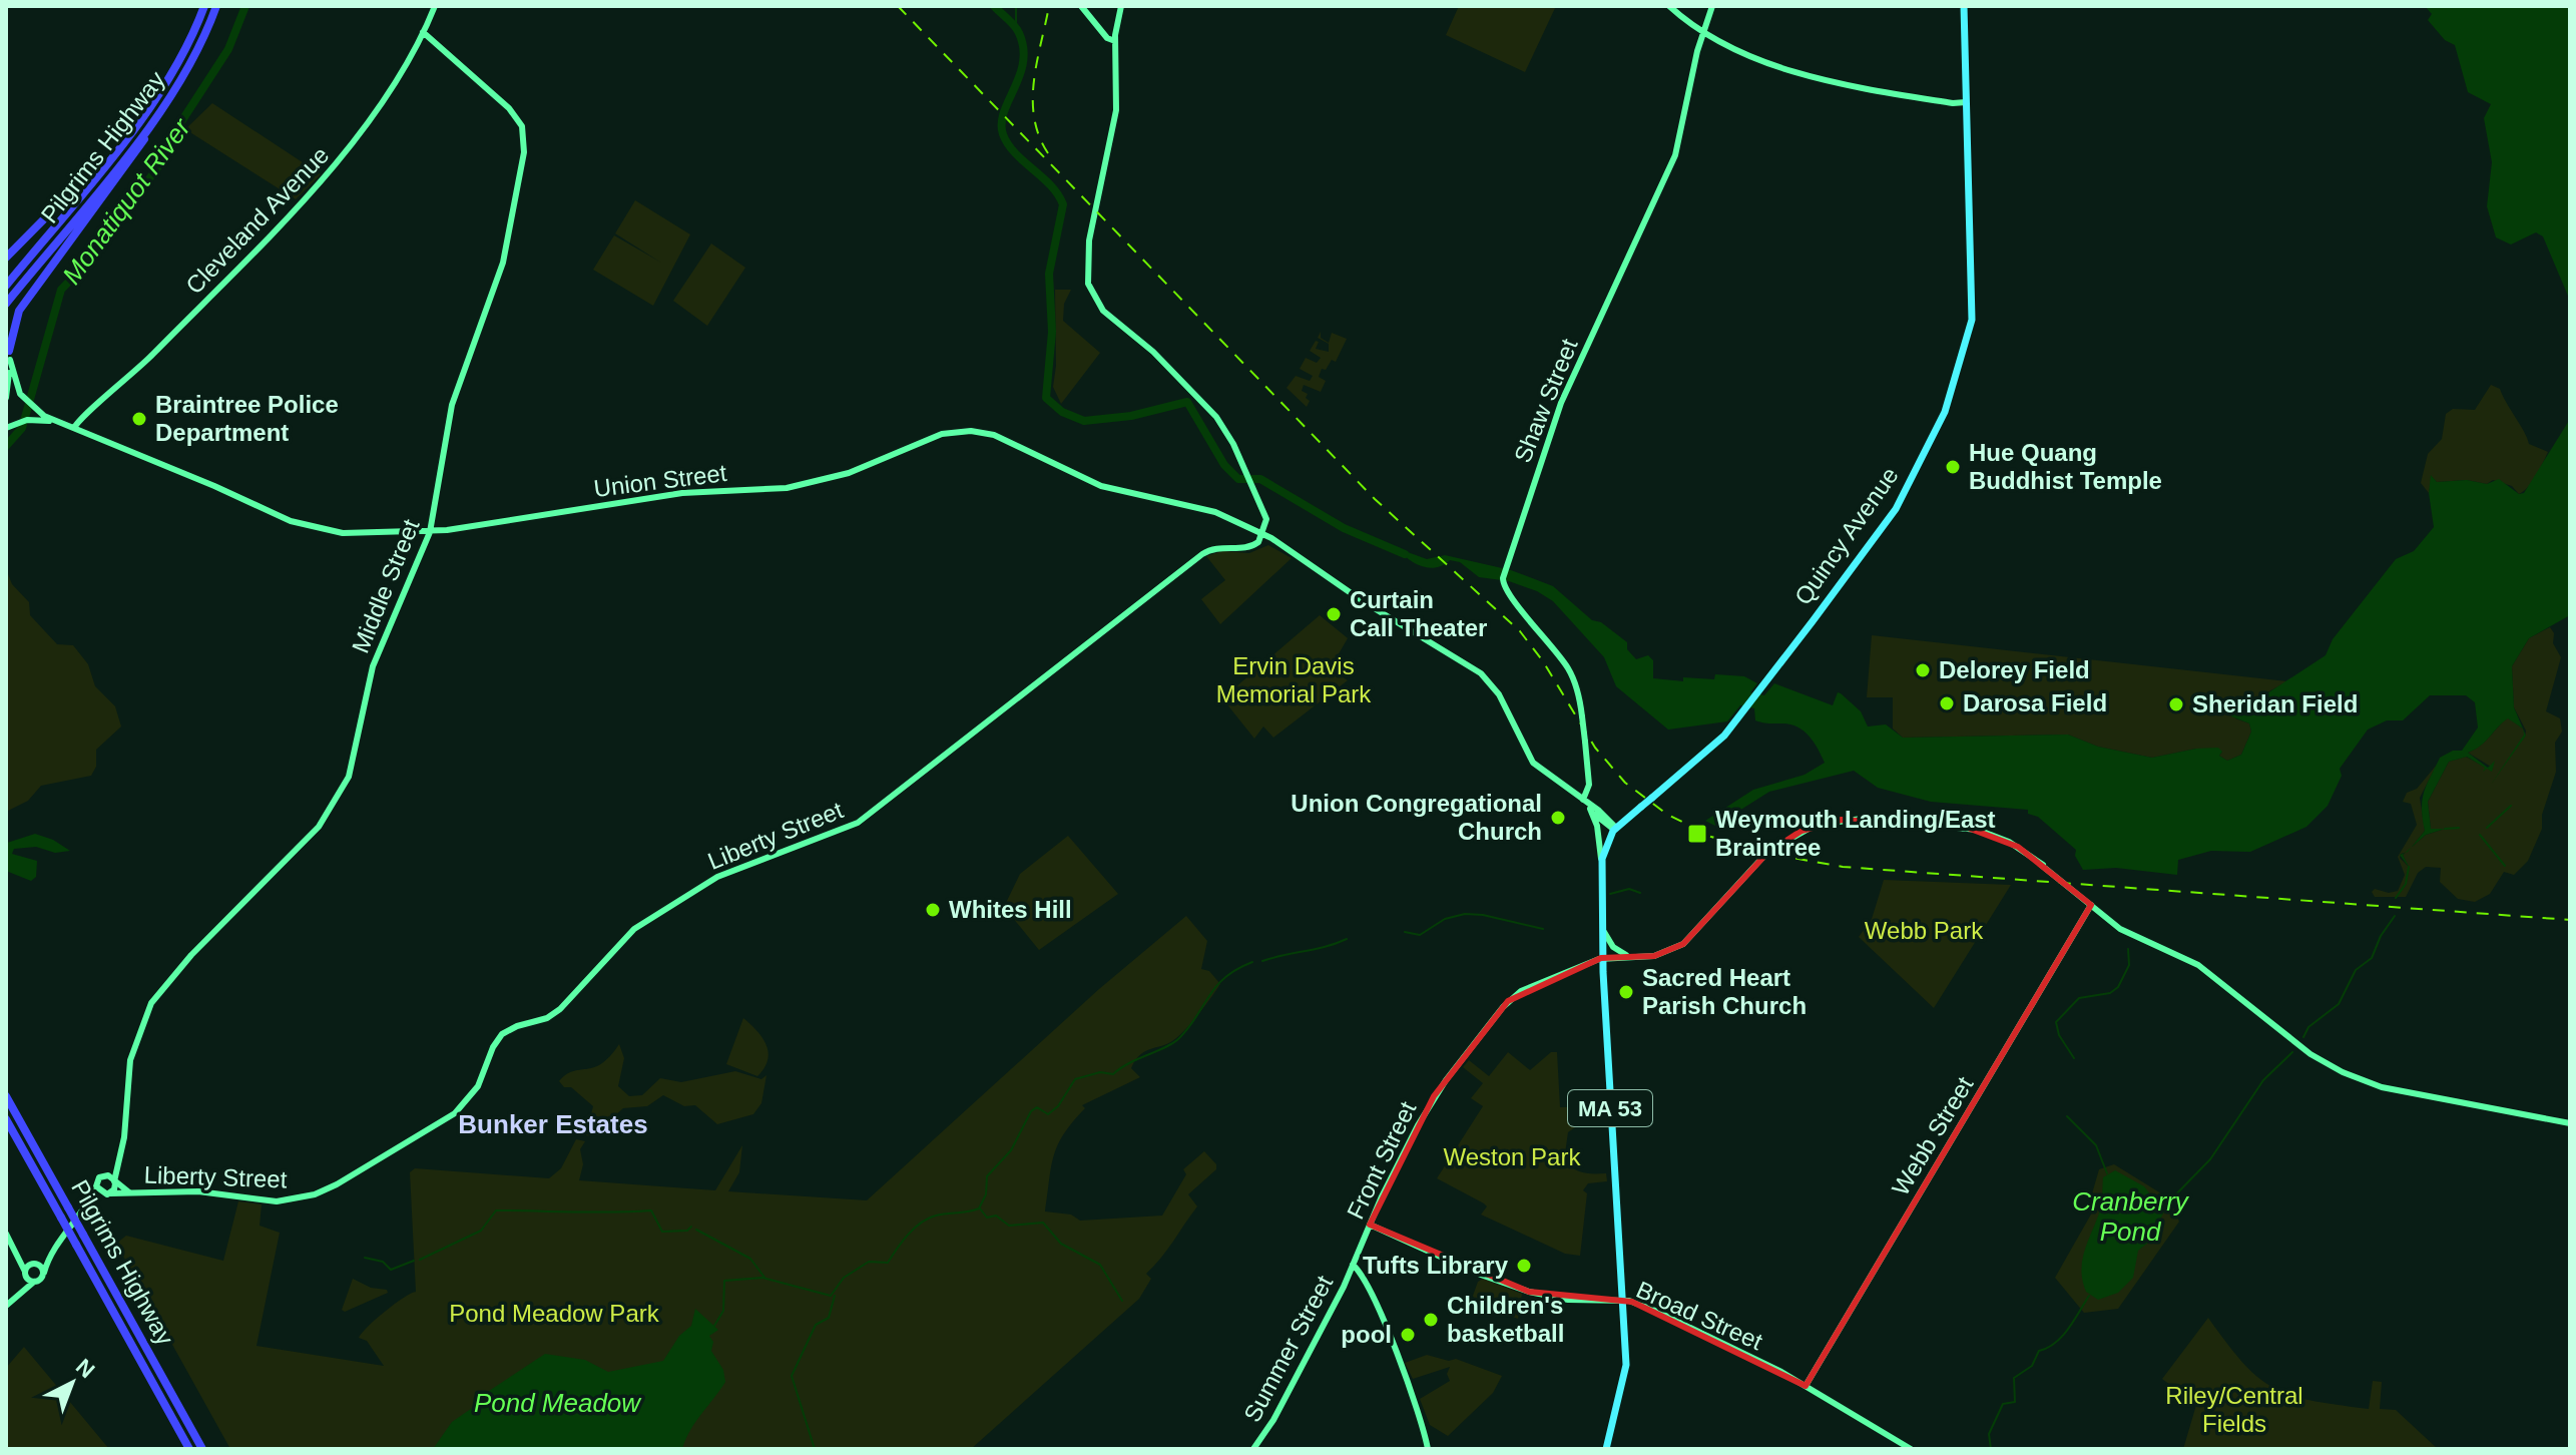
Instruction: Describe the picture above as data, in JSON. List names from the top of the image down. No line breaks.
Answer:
{"streets":{"highway":["Pilgrims Highway"],"main road":["Cleveland Avenue","Shaw Street","Union Street","Quincy Avenue","Middle Street","Liberty Street","MA 53","Webb Street","Front Street","Broad Street","Summer Street"]},"crossings":[["Cleveland Avenue","Union Street"],["Cleveland Avenue","Middle Street"],["Shaw Street","Union Street"],["Union Street","Middle Street"],["Union Street","Liberty Street"],["Quincy Avenue","MA 53"],["Middle Street","Liberty Street"],["MA 53","Front Street"],["MA 53","Broad Street"],["Webb Street","Broad Street"],["Front Street","Broad Street"],["Front Street","Summer Street"]],"districts":["Bunker Estates"],"water":["Monatiquot River","Cranberry Pond","Pond Meadow"],"parks":["Ervin Davis Memorial Park","Webb Park","Weston Park","Pond Meadow Park","Riley/Central Fields"],"places":{"other":["Braintree Police Department","Hue Quang Buddhist Temple","Curtain Call Theater","Delorey Field","Darosa Field","Sheridan Field","Union Congregational Church","Whites Hill","Sacred Heart Parish Church","Tufts Library","Children's basketball","pool"],"transit":["Weymouth Landing/East Braintree"]},"north":"top right"}
